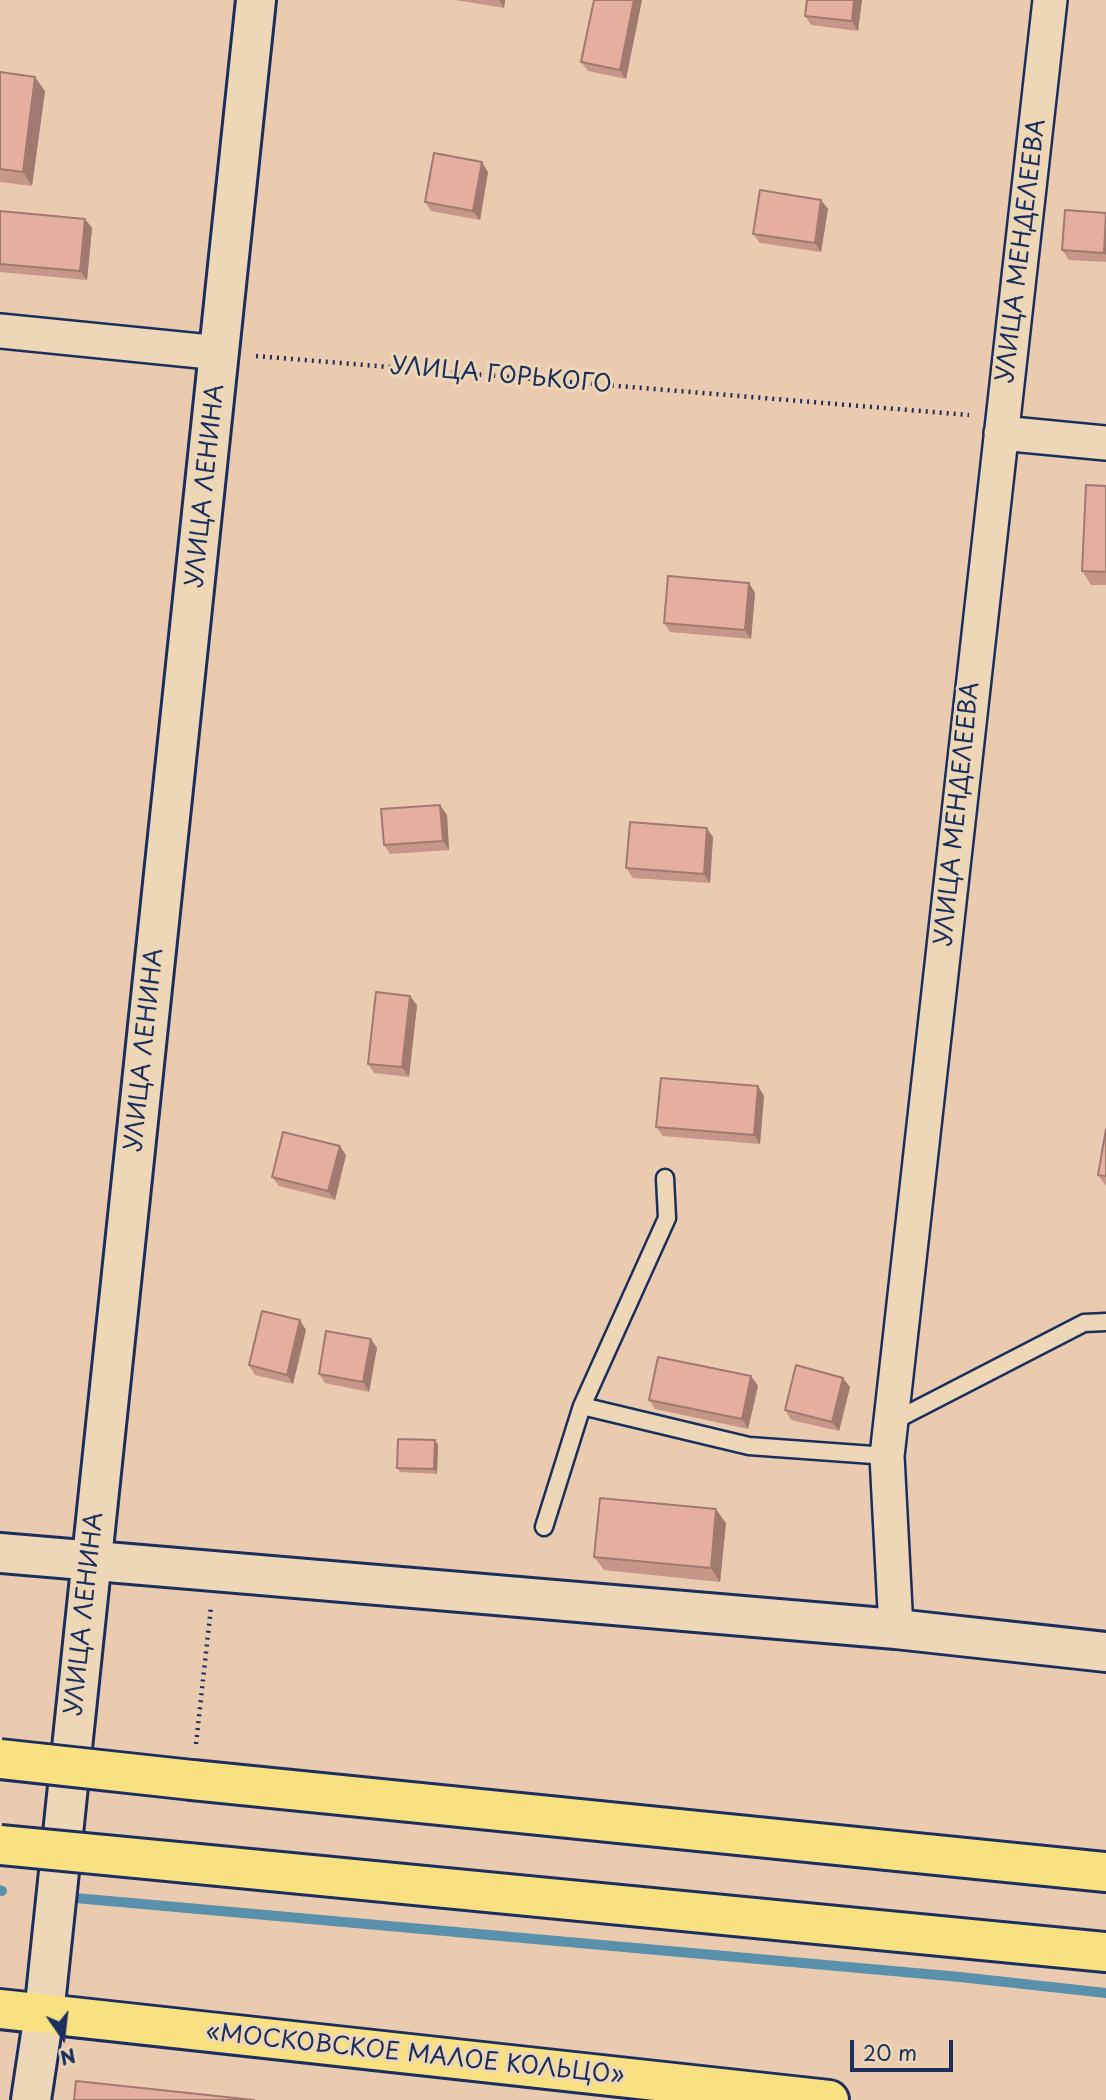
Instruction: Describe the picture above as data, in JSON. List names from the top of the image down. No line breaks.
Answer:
{"streets":{"highway":["«МОСКОВСКОЕ МАЛОЕ КОЛЬЦО»"],"street":["УЛИЦА МЕНДЕЛЕЕВА","УЛИЦА ЛЕНИНА"],"path":["УЛИЦА ГОРЬКОГО"]},"crossings":[["УЛИЦА МЕНДЕЛЕЕВА","УЛИЦА ГОРЬКОГО"],["УЛИЦА ГОРЬКОГО","УЛИЦА ЛЕНИНА"],["УЛИЦА ЛЕНИНА","«МОСКОВСКОЕ МАЛОЕ КОЛЬЦО»"]],"scale_bar":"20 m","north":"bottom"}
